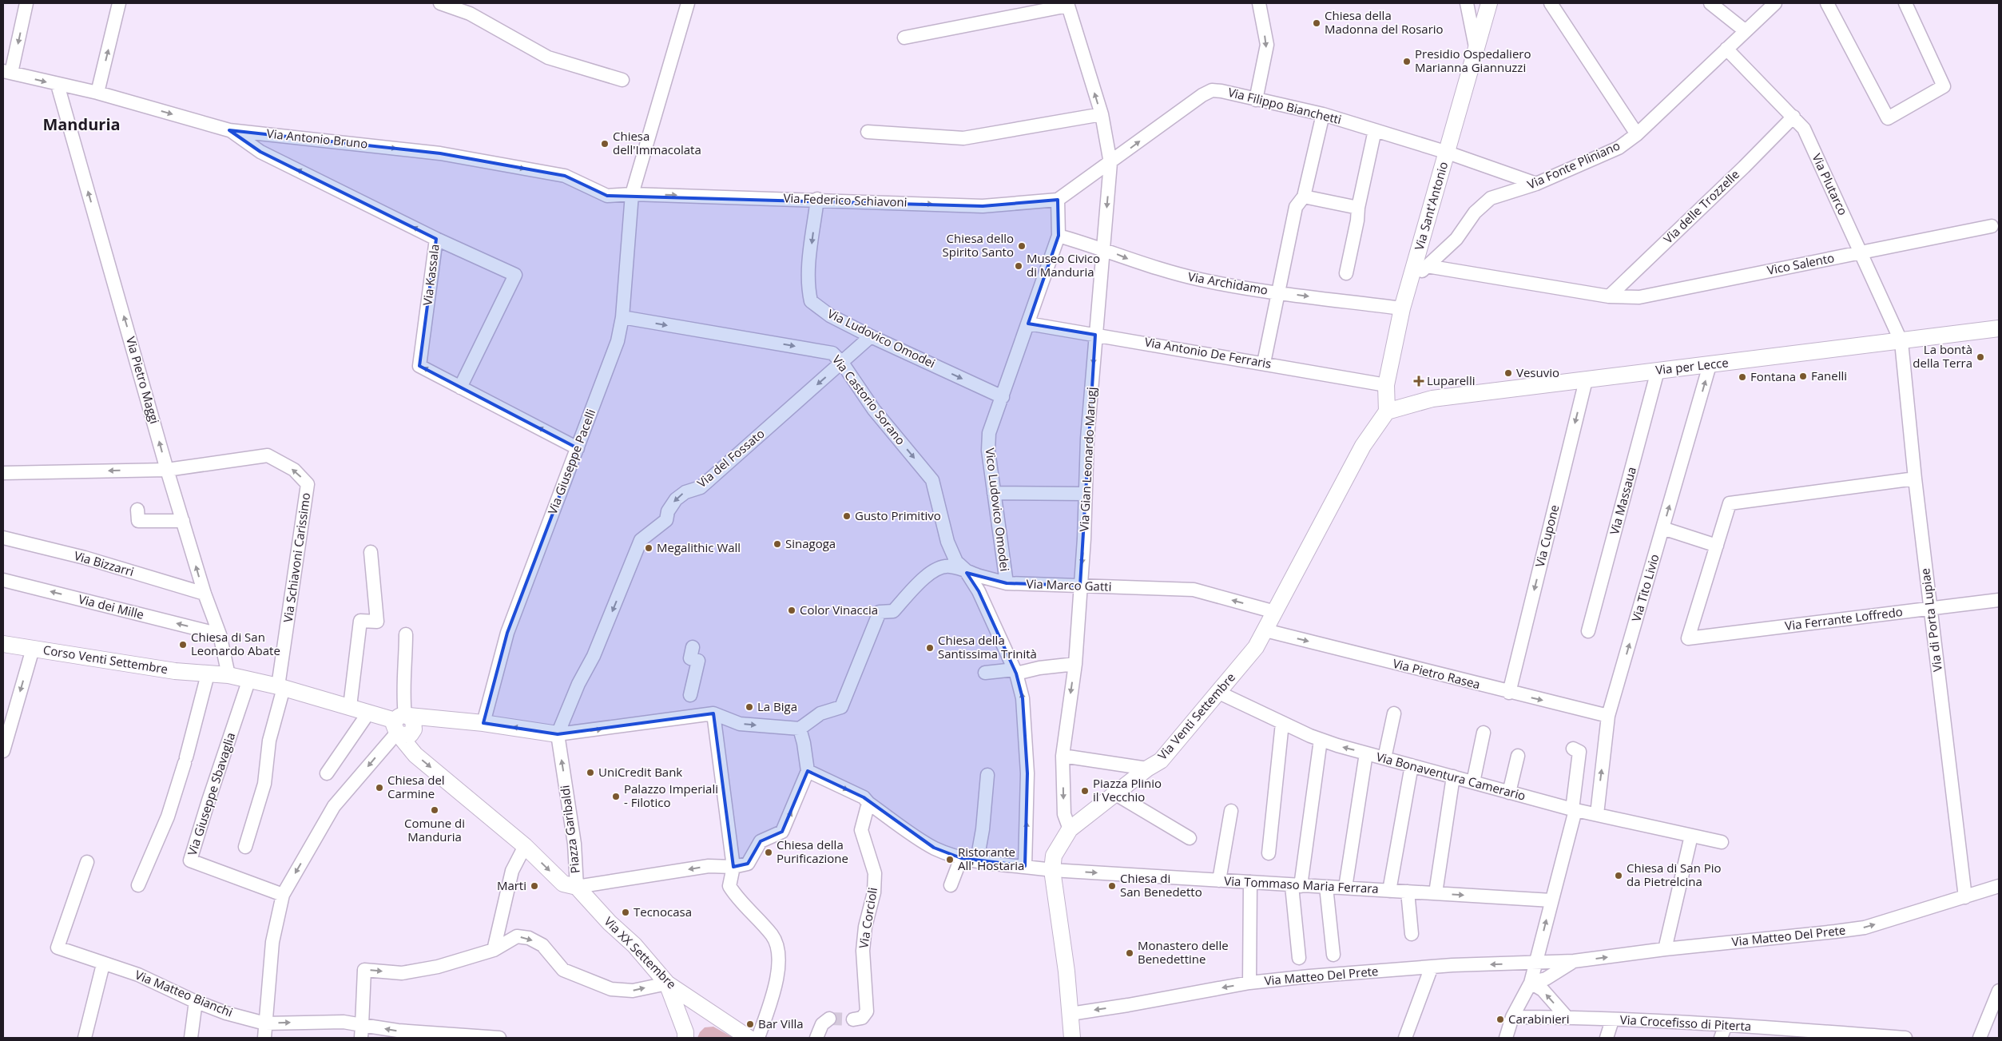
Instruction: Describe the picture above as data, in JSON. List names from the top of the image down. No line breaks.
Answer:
{"streets":{"street":["Via Filippo Bianchetti","Via Antonio Bruno","Via Fonte Pliniano","Via Plutarco","Via Federico Schiavoni","Via Sant'Antonio","Via delle Trozzelle","Vico Salento","Via Kassala","Via Archidamo","Via Ludovico Omodei","Via Antonio De Ferraris","Via per Lecce","Via Pietro Maggi","Via Castorio Sorano","Via del Fossato","Via Gian Leonardo Marugj","Via Giuseppe Pacelli","Via Massaua","Vico Ludovico Omodei","Via Cupone","Via Schiavoni Carissimo","Via Bizzarri","Via Marco Gatti","Via Tito Livio","Via dei Mille","Via Ferrante Loffredo","Via di Porta Lupiae","Corso Venti Settembre","Via Pietro Rasea","Via Venti Settembre","Via Bonaventura Camerario","Via Giuseppe Sbavaglia","Piazza Garibaldi","Via Tommaso Maria Ferrara","Via Corcioli","Via Matteo Del Prete","Via XX Settembre","Via Matteo Bianchi","Via Crocefisso di Piterta"]},"crossings":[["Via Filippo Bianchetti","Via Fonte Pliniano"],["Via Filippo Bianchetti","Via Federico Schiavoni"],["Via Filippo Bianchetti","Via Sant'Antonio"],["Via Filippo Bianchetti","Via Gian Leonardo Marugj"],["Via Antonio Bruno","Via Federico Schiavoni"],["Via Antonio Bruno","Via Kassala"],["Via Antonio Bruno","Via Pietro Maggi"],["Via Antonio Bruno","Via Giuseppe Pacelli"],["Via Fonte Pliniano","Via Plutarco"],["Via Fonte Pliniano","Via Sant'Antonio"],["Via Fonte Pliniano","Vico Salento"],["Via Plutarco","Via delle Trozzelle"],["Via Plutarco","Vico Salento"],["Via Plutarco","Via per Lecce"],["Via Plutarco","Via di Porta Lupiae"],["Via Federico Schiavoni","Via Ludovico Omodei"],["Via Federico Schiavoni","Via Giuseppe Pacelli"],["Via Sant'Antonio","Via Archidamo"],["Via Sant'Antonio","Via Antonio De Ferraris"],["Via Sant'Antonio","Via per Lecce"],["Via Sant'Antonio","Via Venti Settembre"],["Via delle Trozzelle","Vico Salento"],["Via Kassala","Via Giuseppe Pacelli"],["Via Archidamo","Via Gian Leonardo Marugj"],["Via Archidamo","Vico Ludovico Omodei"],["Via Ludovico Omodei","Via del Fossato"],["Via Ludovico Omodei","Vico Ludovico Omodei"],["Via Antonio De Ferraris","Via Gian Leonardo Marugj"],["Via Antonio De Ferraris","Vico Ludovico Omodei"],["Via per Lecce","Via Massaua"],["Via per Lecce","Via Cupone"],["Via per Lecce","Via Tito Livio"],["Via per Lecce","Via di Porta Lupiae"],["Via per Lecce","Via Venti Settembre"],["Via Pietro Maggi","Via Schiavoni Carissimo"],["Via Pietro Maggi","Via Bizzarri"],["Via Pietro Maggi","Via dei Mille"],["Via Pietro Maggi","Corso Venti Settembre"],["Via Castorio Sorano","Via del Fossato"],["Via Castorio Sorano","Via Giuseppe Pacelli"],["Via Castorio Sorano","Via Marco Gatti"],["Via Castorio Sorano","Via Tommaso Maria Ferrara"],["Via del Fossato","Piazza Garibaldi"],["Via Gian Leonardo Marugj","Via Marco Gatti"],["Vico Ludovico Omodei","Via Marco Gatti"],["Via Cupone","Via Pietro Rasea"],["Via Schiavoni Carissimo","Corso Venti Settembre"],["Via Marco Gatti","Via Venti Settembre"],["Via Tito Livio","Via Pietro Rasea"],["Via Tito Livio","Via Bonaventura Camerario"],["Via Ferrante Loffredo","Via di Porta Lupiae"],["Via di Porta Lupiae","Via Matteo Del Prete"],["Corso Venti Settembre","Via Giuseppe Sbavaglia"],["Via Pietro Rasea","Via Venti Settembre"],["Via Venti Settembre","Via Bonaventura Camerario"],["Via Venti Settembre","Via Tommaso Maria Ferrara"],["Via Venti Settembre","Via Matteo Del Prete"],["Piazza Garibaldi","Via XX Settembre"],["Via Tommaso Maria Ferrara","Via Corcioli"]],"one_way":["Via Antonio Bruno","Via Kassala","Via Archidamo","Via Ludovico Omodei","Via Pietro Maggi","Via del Fossato","Via Cupone","Via Tito Livio","Via dei Mille","Via Pietro Rasea"],"districts":["Manduria"],"places":{"other":["Chiesa della Madonna del Rosario","Presidio Ospedaliero Marianna Giannuzzi","Chiesa dell'Immacolata","Chiesa dello Spirito Santo","Museo Civico di Manduria","La bontà della Terra","Vesuvio","Fanelli","Fontana","Gusto Primitivo","Sinagoga","Megalithic Wall","Color Vinaccia","Chiesa di San Leonardo Abate","Chiesa della Santissima Trinità","La Biga","UniCredit Bank","Chiesa del Carmine","Piazza Plinio il Vecchio","Palazzo Imperiali - Filotico","Comune di Manduria","Chiesa della Purificazione","Ristorante All' Hostaria","Chiesa di San Pio da Pietrelcina","Marti","Chiesa di San Benedetto","Tecnocasa","Monastero delle Benedettine","Carabinieri","Bar Villa"],"health":["Luparelli"]}}
